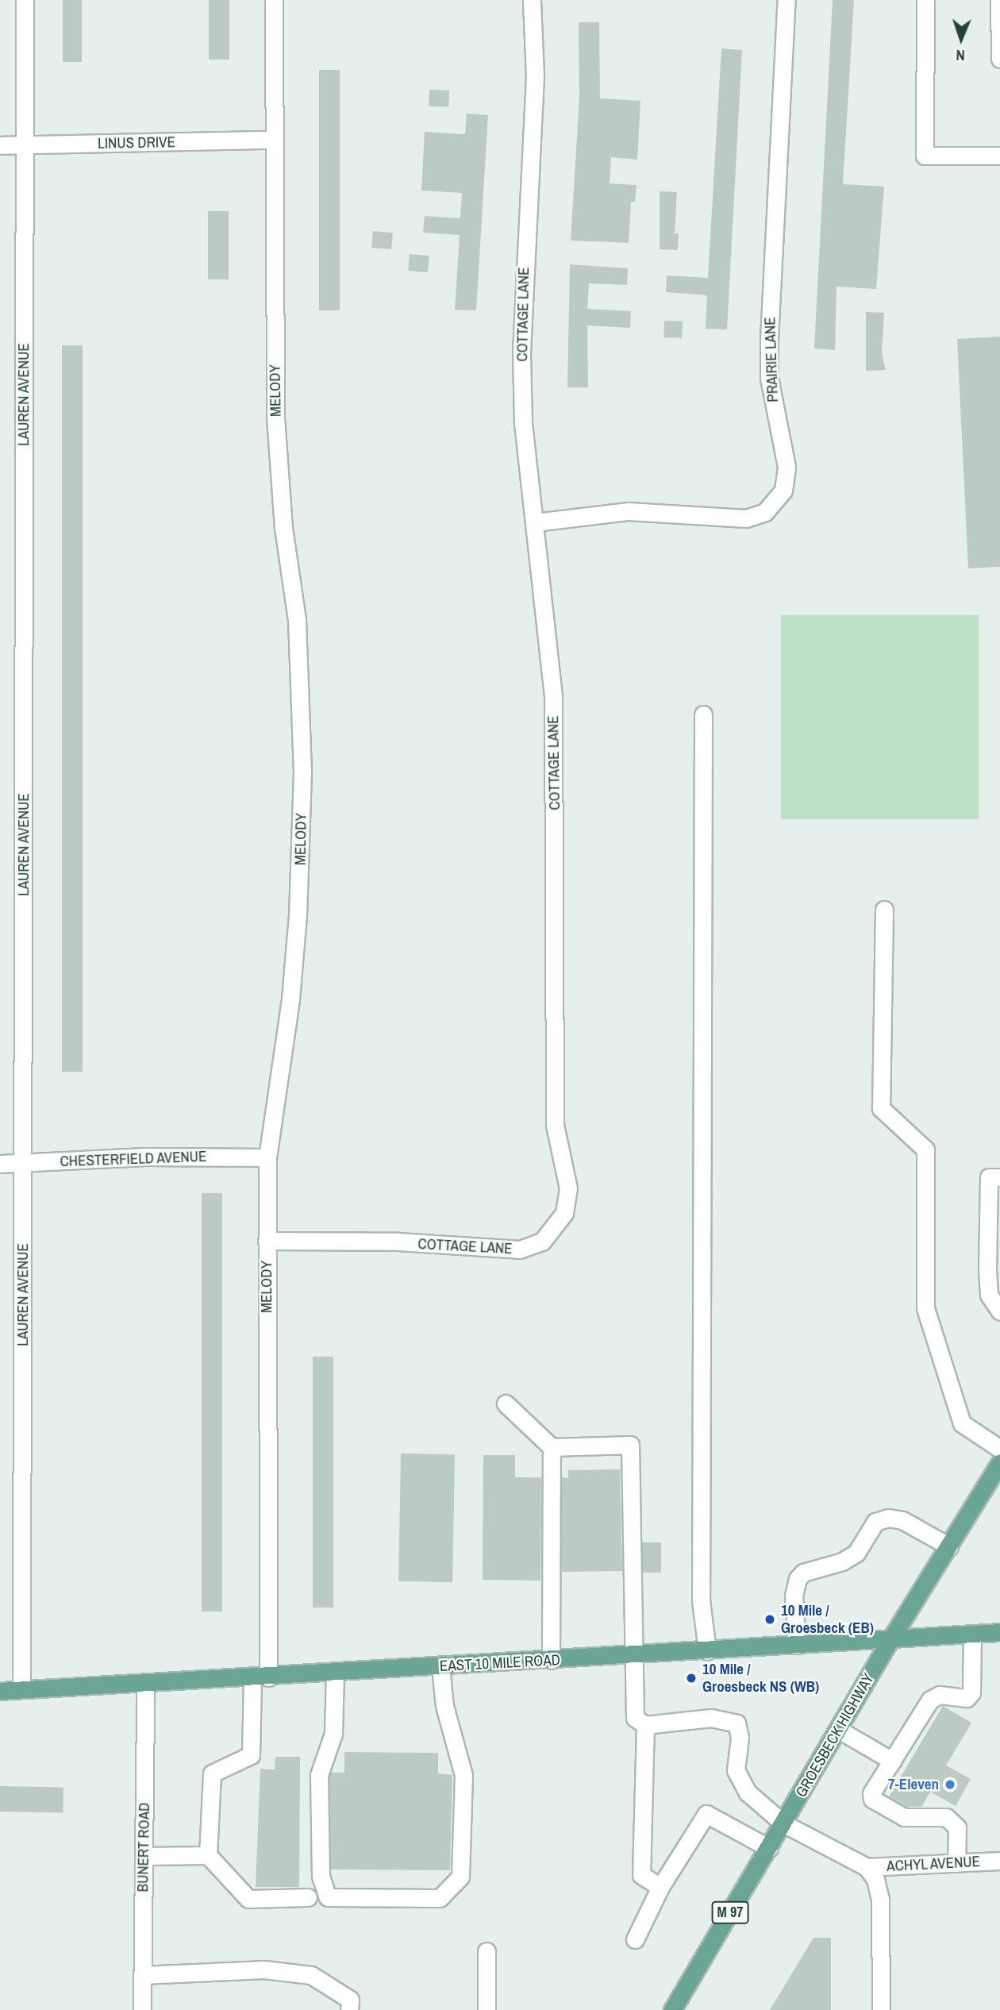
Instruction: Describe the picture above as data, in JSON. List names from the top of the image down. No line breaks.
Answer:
{"streets":{"main road":["EAST 10 MILE ROAD","GROESBECK HIGHWAY","M 97"],"street":["LINUS DRIVE","COTTAGE LANE","PRAIRIE LANE","MELODY","LAUREN AVENUE","CHESTERFIELD AVENUE","BUNERT ROAD","ACHYL AVENUE"]},"crossings":[["LINUS DRIVE","MELODY"],["LINUS DRIVE","LAUREN AVENUE"],["COTTAGE LANE","PRAIRIE LANE"],["COTTAGE LANE","MELODY"],["MELODY","CHESTERFIELD AVENUE"],["MELODY","EAST 10 MILE ROAD"],["LAUREN AVENUE","CHESTERFIELD AVENUE"],["LAUREN AVENUE","EAST 10 MILE ROAD"],["EAST 10 MILE ROAD","GROESBECK HIGHWAY"],["EAST 10 MILE ROAD","BUNERT ROAD"]],"places":["10 Mile / Groesbeck (EB)","10 Mile / Groesbeck NS (WB)","7-Eleven"],"north":"bottom"}
